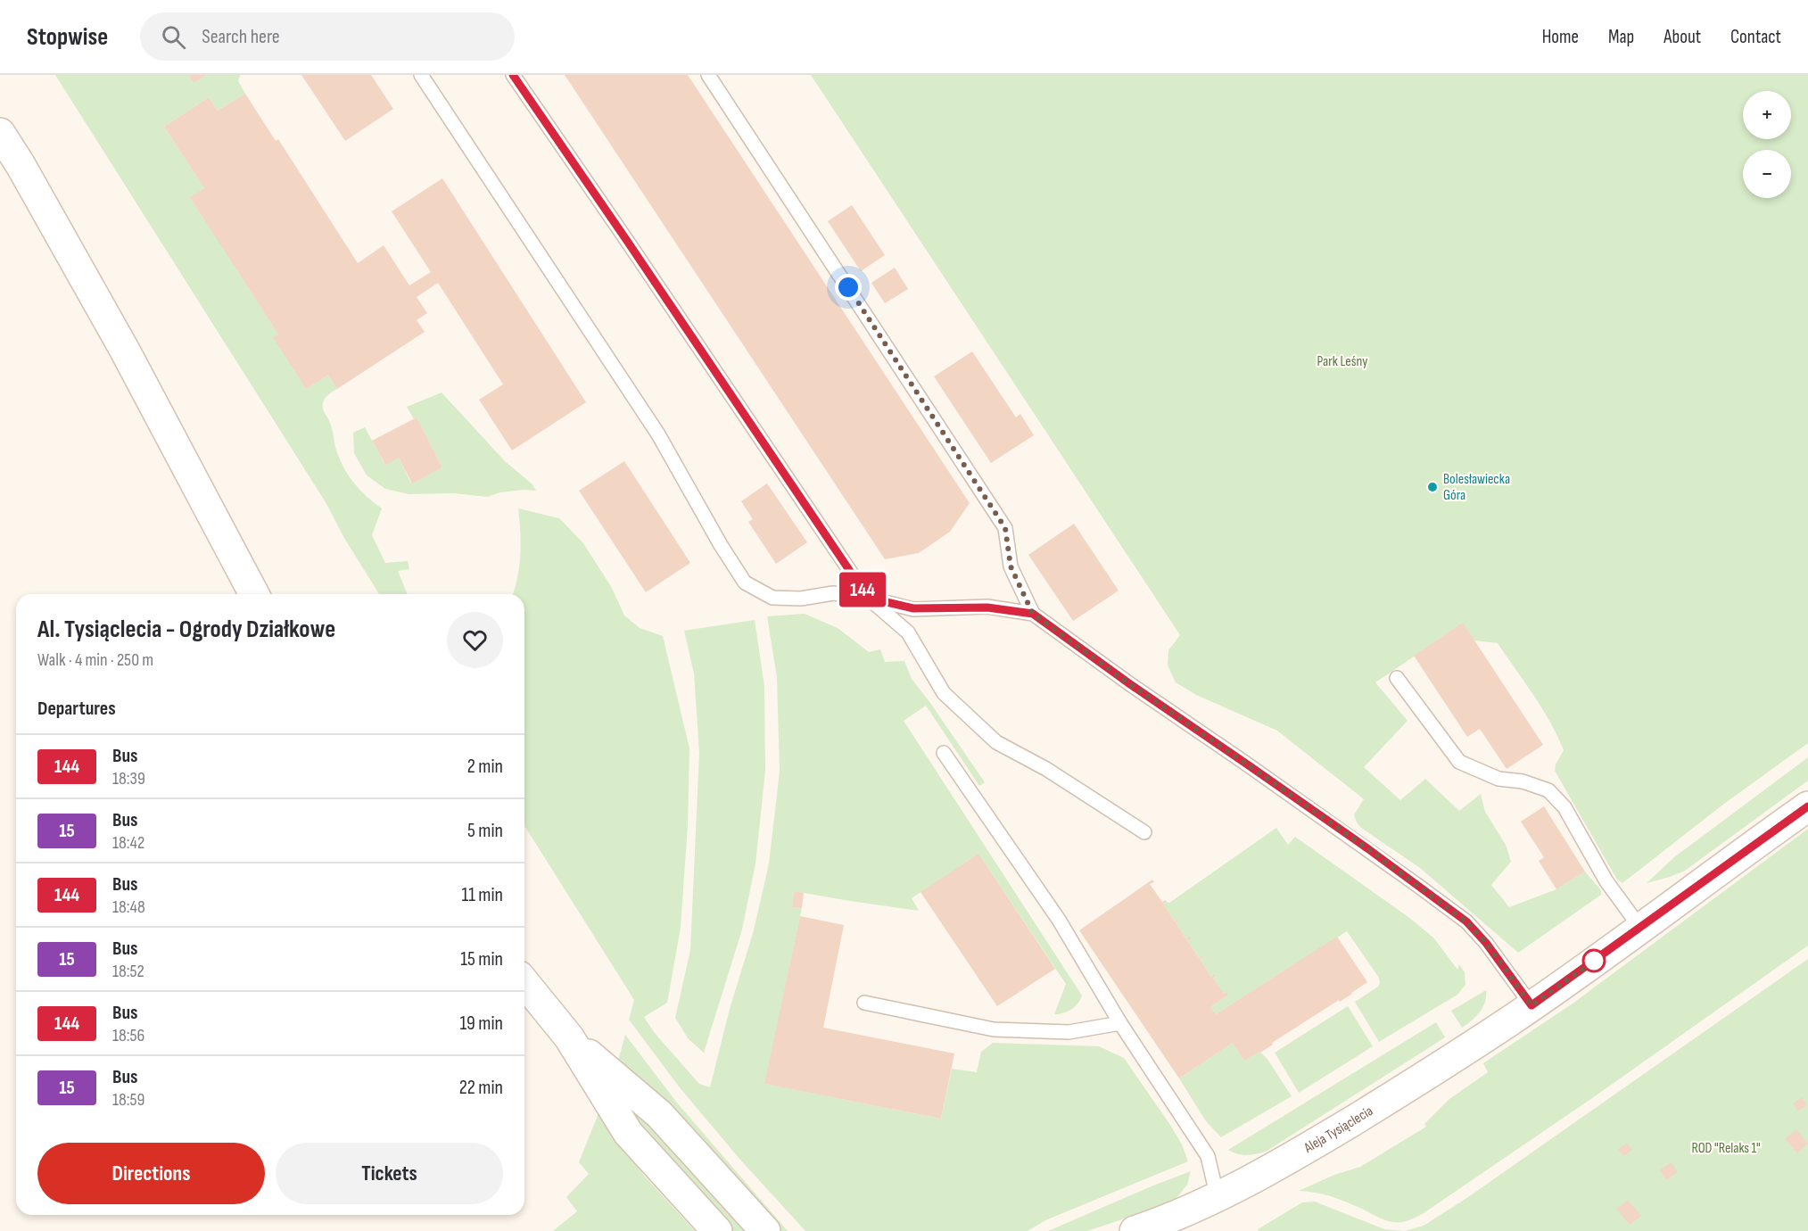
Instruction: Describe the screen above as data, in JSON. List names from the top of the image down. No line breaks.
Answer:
{"streets":{"main road":["Aleja Tysiąclecia"]},"parks":["Park Leśny","ROD \"Relaks 1\""],"places":["Bolesławiecka Góra"],"lines":["bus line 144"],"page":{"header":"Stopwise","search":"Search here","nav":["Home","Map","About","Contact"],"on_map":"144","map_buttons":["+","−"],"heading":[["Al. Tysiąclecia - Ogrody Działkowe","Walk · 4 min · 250 m"],"Departures"],"list":[{"mark":"144","name":"Bus","note":"18:39","value":"2 min"},{"mark":"15","name":"Bus","note":"18:42","value":"5 min"},{"mark":"144","name":"Bus","note":"18:48","value":"11 min"},{"mark":"15","name":"Bus","note":"18:52","value":"15 min"},{"mark":"144","name":"Bus","note":"18:56","value":"19 min"},{"mark":"15","name":"Bus","note":"18:59","value":"22 min"}],"buttons":["Directions","Tickets"]}}
